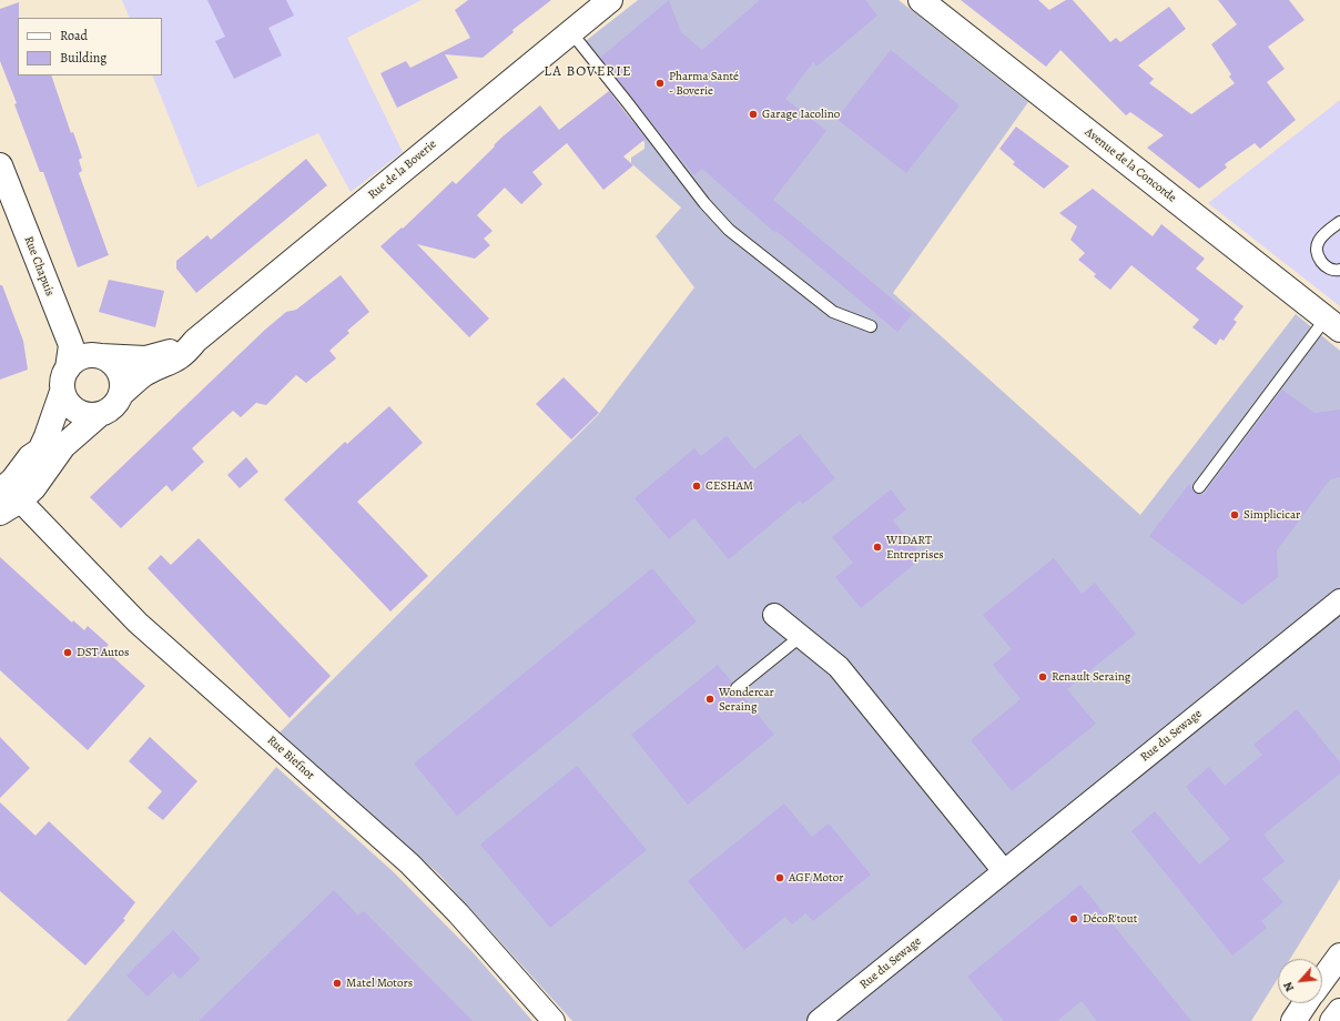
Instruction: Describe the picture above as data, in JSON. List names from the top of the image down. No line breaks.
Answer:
{"streets":{"street":["Avenue de la Concorde","Rue de la Boverie","Rue Chapuis","Rue du Sewage","Rue Biefnot"]},"crossings":[["Rue de la Boverie","Rue Chapuis"]],"districts":["LA BOVERIE"],"places":["Pharma Santé - Boverie","Garage Iacolino","CESHAM","Simplicicar","WIDART Entreprises","DST Autos","Renault Seraing","Wondercar Seraing","AGF Motor","DécoR'tout","Matel Motors"],"legend":["Road","Building"],"north":"bottom left"}
